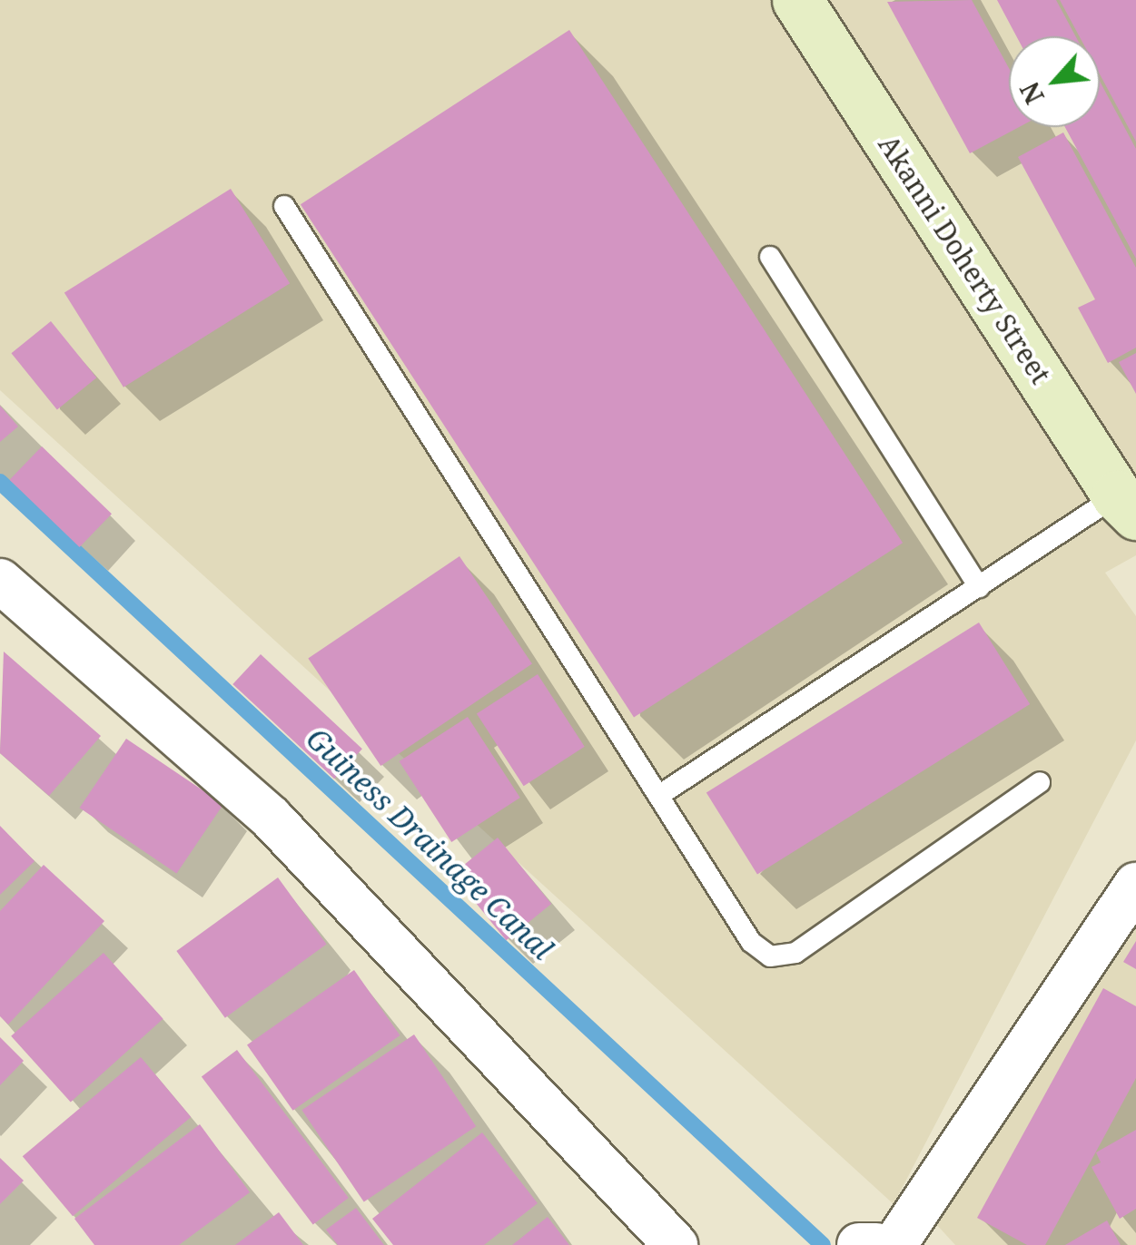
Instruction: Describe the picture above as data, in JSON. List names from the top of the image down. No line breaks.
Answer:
{"streets":{"street":["Akanni Doherty Street"]},"water":["Guiness Drainage Canal"],"north":"bottom left"}
